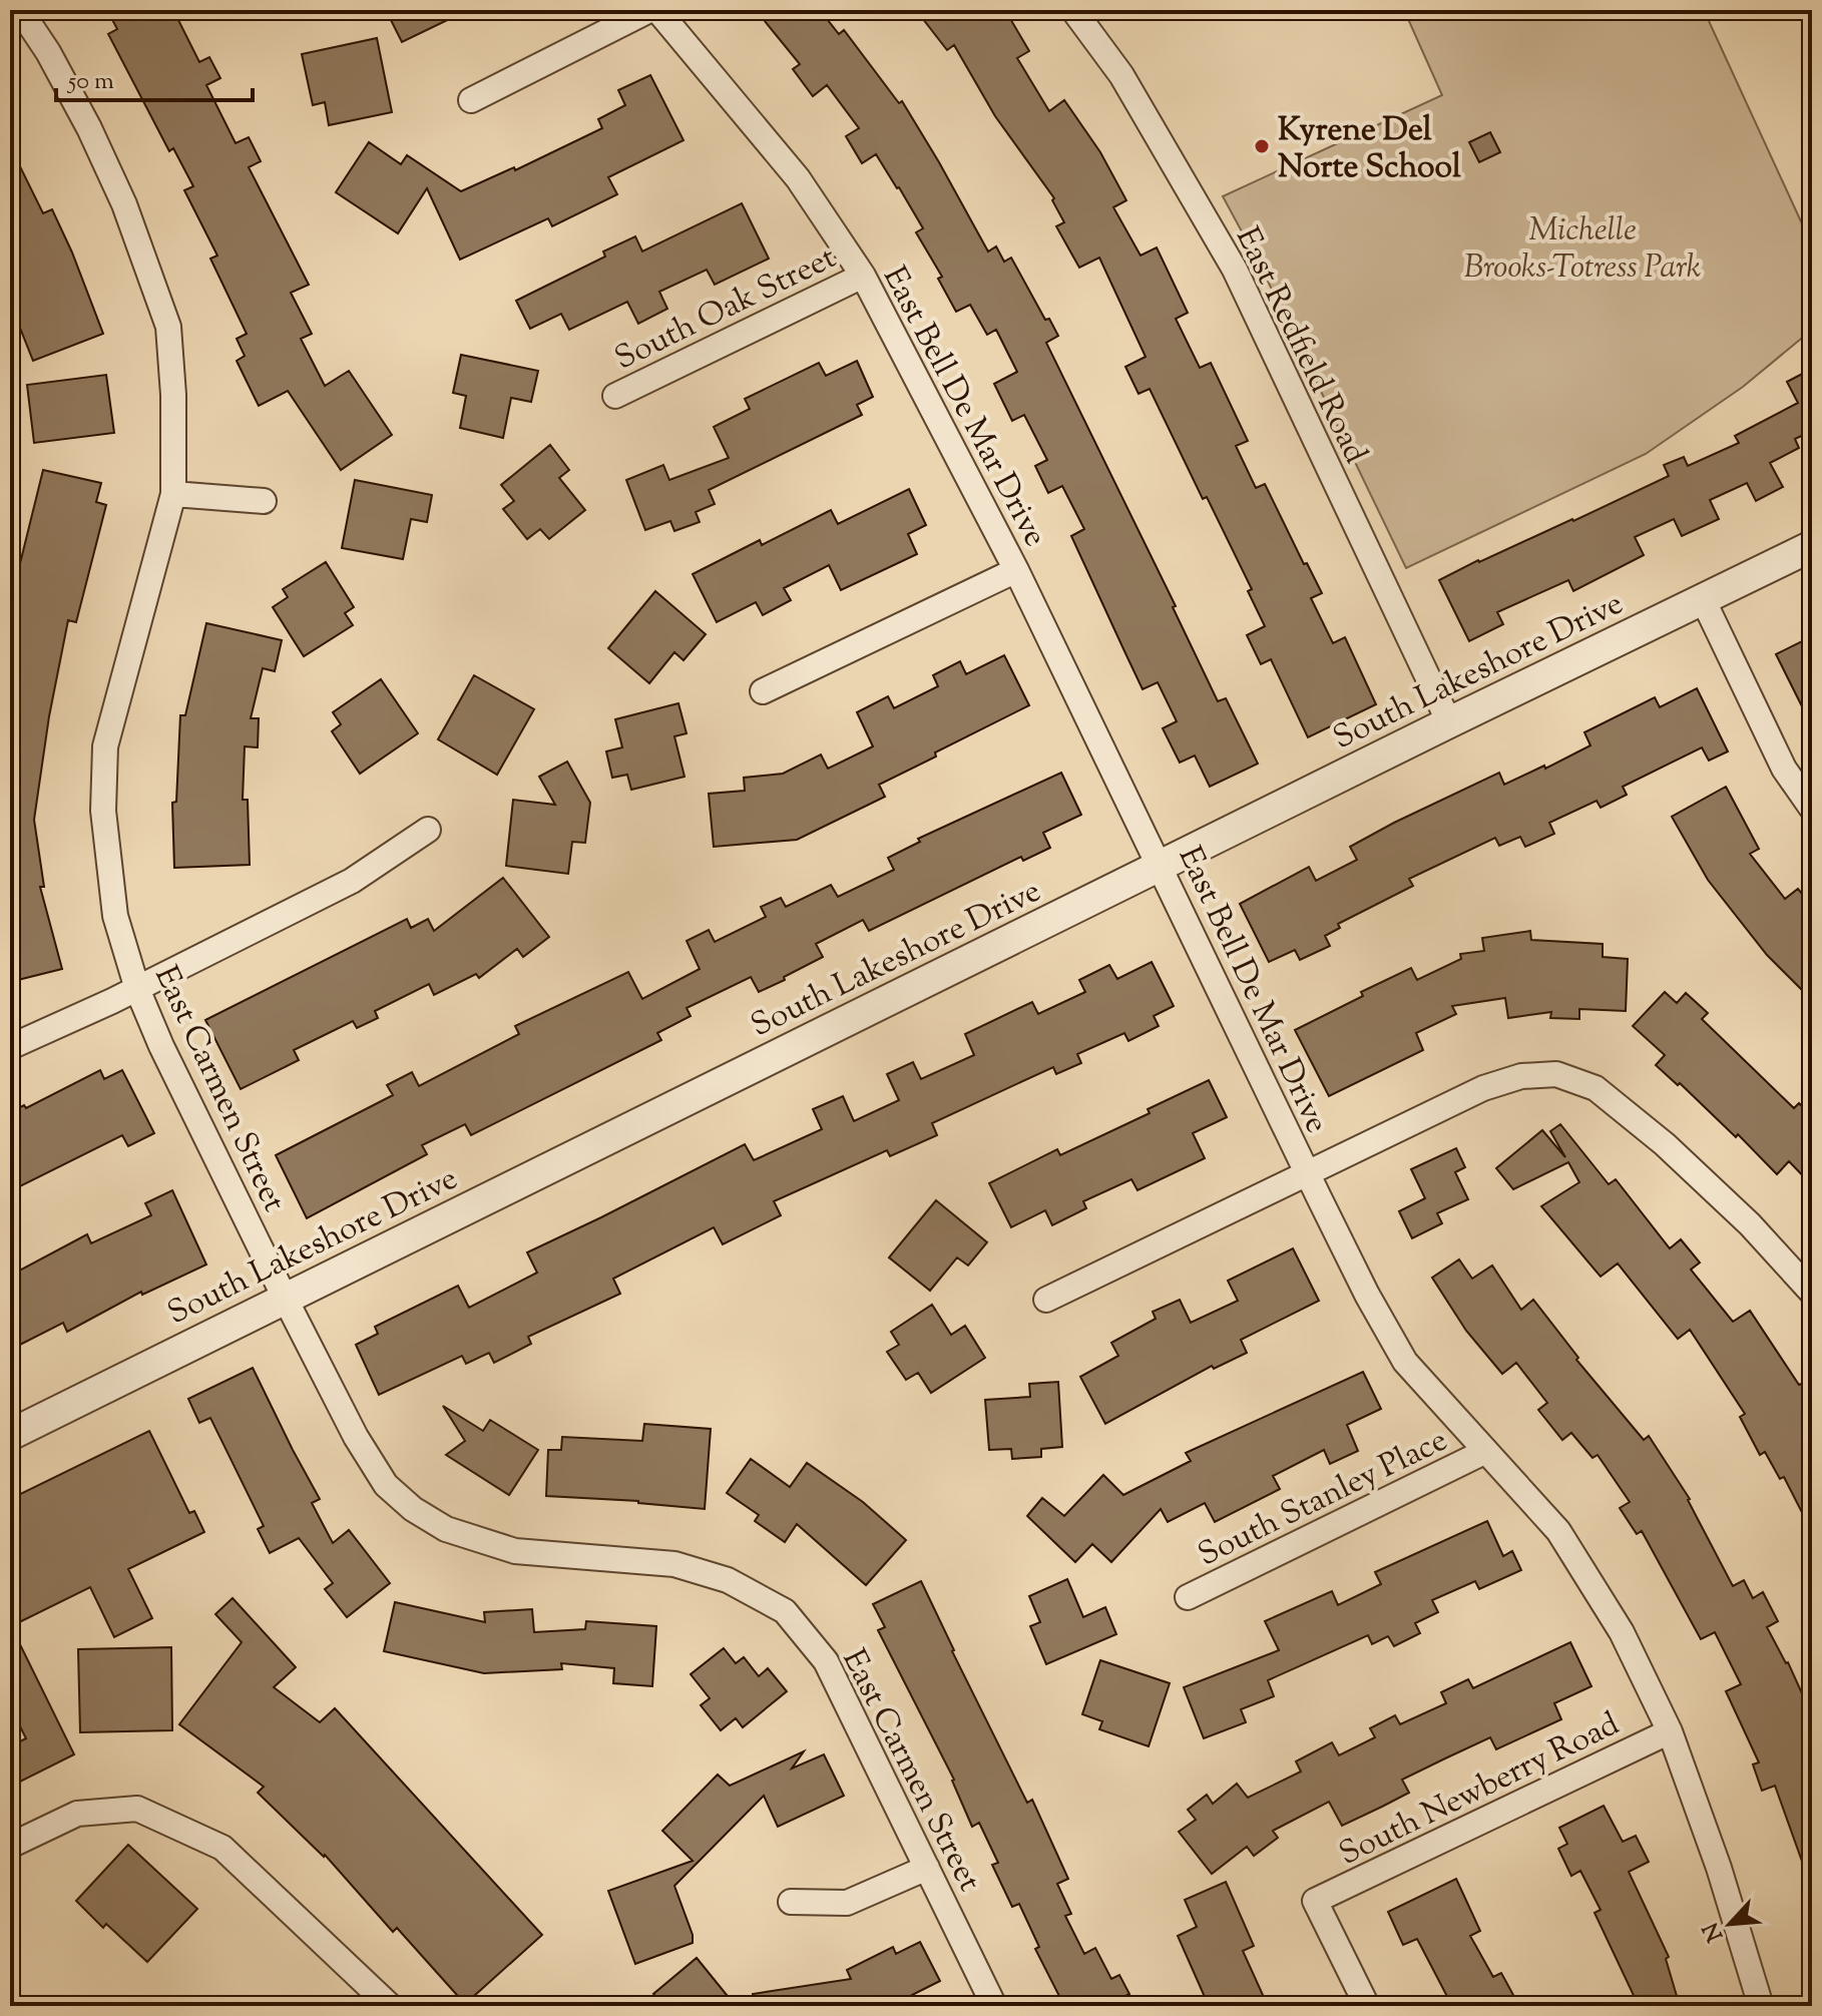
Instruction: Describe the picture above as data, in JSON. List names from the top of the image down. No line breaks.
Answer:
{"streets":{"street":["South Oak Street","East Redfield Road","East Bell De Mar Drive","South Lakeshore Drive","East Carmen Street","South Stanley Place","South Newberry Road"]},"crossings":[["South Oak Street","East Bell De Mar Drive"],["East Redfield Road","South Lakeshore Drive"],["East Bell De Mar Drive","South Lakeshore Drive"],["East Bell De Mar Drive","South Stanley Place"],["East Bell De Mar Drive","South Newberry Road"],["South Lakeshore Drive","East Carmen Street"]],"parks":["Michelle Brooks-Totress Park"],"places":["Kyrene Del Norte School"],"scale_bar":"50 m","north":"bottom left"}
